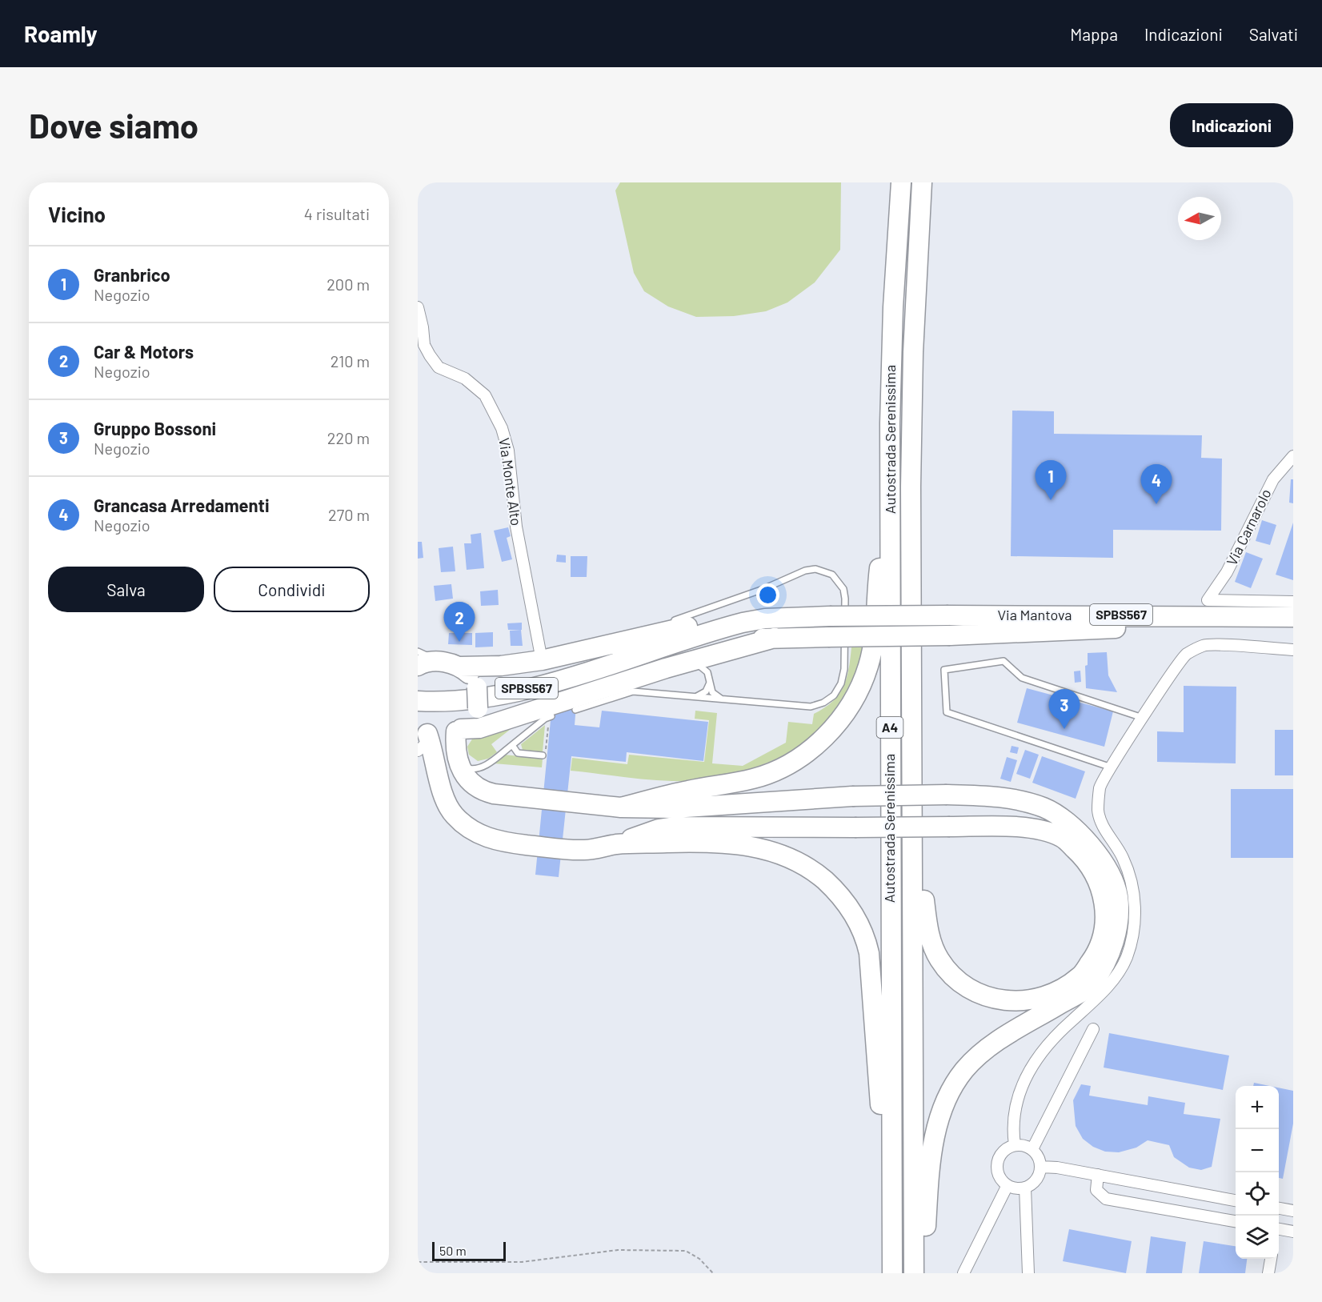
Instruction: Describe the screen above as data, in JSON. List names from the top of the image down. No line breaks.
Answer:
{"streets":{"highway":["Autostrada Serenissima","SPBS567","Via Mantova","A4"],"street":["Via Monte Alto","Via Carnarolo"]},"crossings":[["SPBS567","Via Mantova"]],"scale_bar":"50 m","north":"left","page":{"header":"Roamly","nav":["Mappa","Indicazioni","Salvati"],"buttons":["Indicazioni",["Salva","Condividi"]],"title":"Dove siamo","heading":["Vicino","4 risultati"],"list":[{"mark":"1","name":"Granbrico","note":"Negozio","value":"200 m"},{"mark":"2","name":"Car & Motors","note":"Negozio","value":"210 m"},{"mark":"3","name":"Gruppo Bossoni","note":"Negozio","value":"220 m"},{"mark":"4","name":"Grancasa Arredamenti","note":"Negozio","value":"270 m"}],"pins":["1","4","2","3"],"map_buttons":["+","−"],"scale":"50 m"}}
